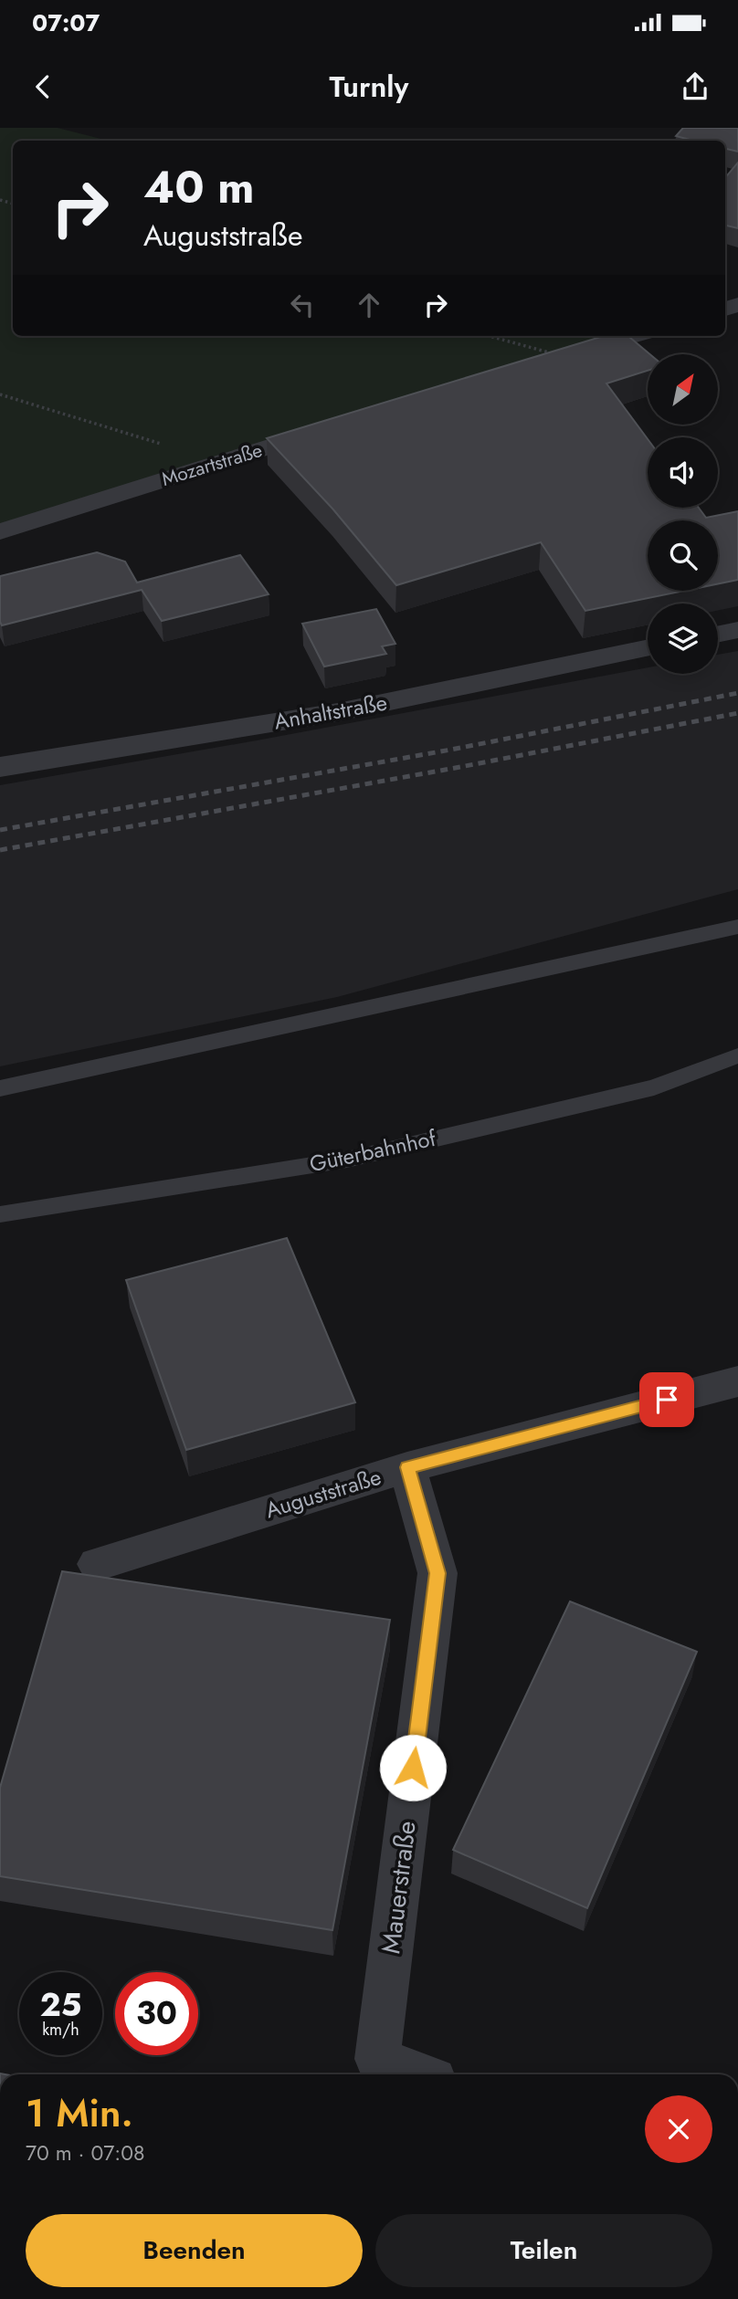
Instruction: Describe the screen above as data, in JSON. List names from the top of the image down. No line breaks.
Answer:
{"streets":{"street":["Mozartstraße","Anhaltstraße","Auguststraße","Mauerstraße"],"lane":["Güterbahnhof"]},"crossings":[["Auguststraße","Mauerstraße"]],"north":"top right","page":{"status":"07:07","header":"Turnly","turn":["40 m","Auguststraße"],"speed":"25 km/h","limit":"30","heading":["1 Min.","70 m · 07:08"],"buttons":["Beenden","Teilen"]}}
